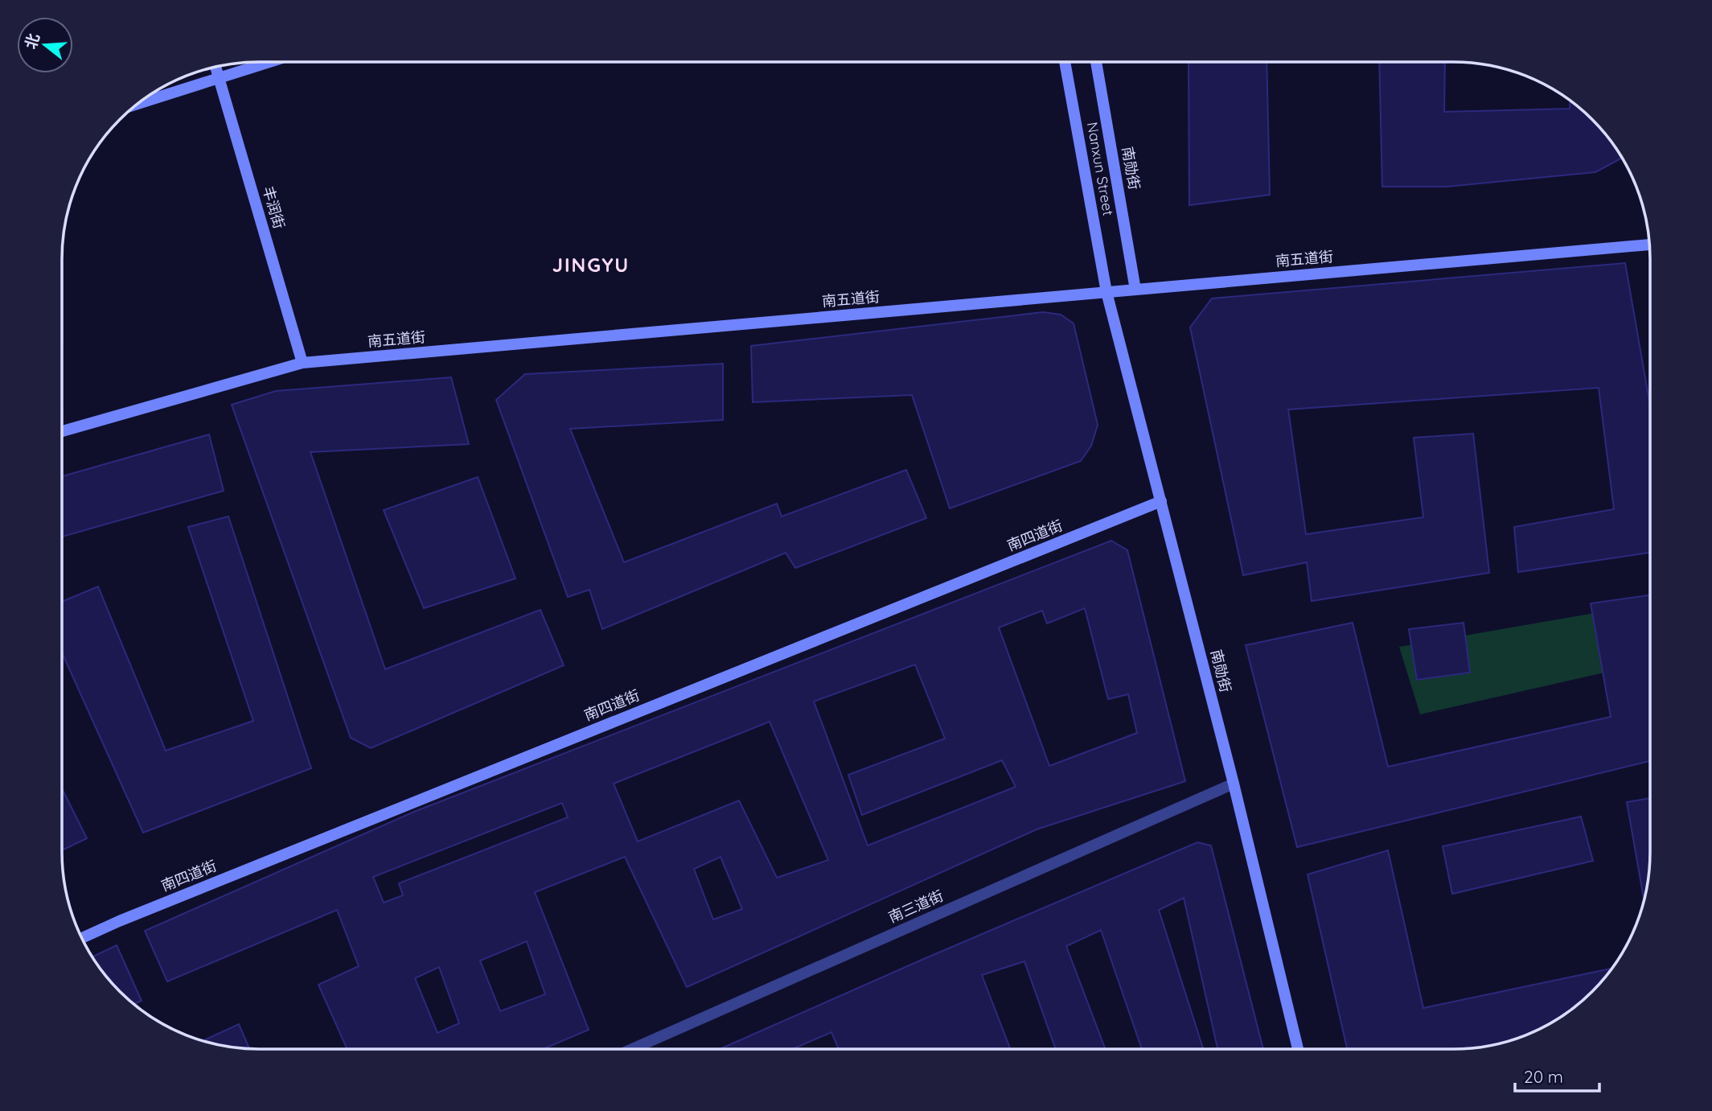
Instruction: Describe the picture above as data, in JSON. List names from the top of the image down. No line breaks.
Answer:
{"streets":{"street":["南勋街","Nanxun Street","丰润街","南五道街","南四道街","南三道街"]},"crossings":[["南勋街","Nanxun Street"],["南勋街","南五道街"],["南勋街","南四道街"],["南勋街","南三道街"],["Nanxun Street","南五道街"],["丰润街","南五道街"]],"districts":["JINGYU"],"scale_bar":"20 m","north":"left"}
